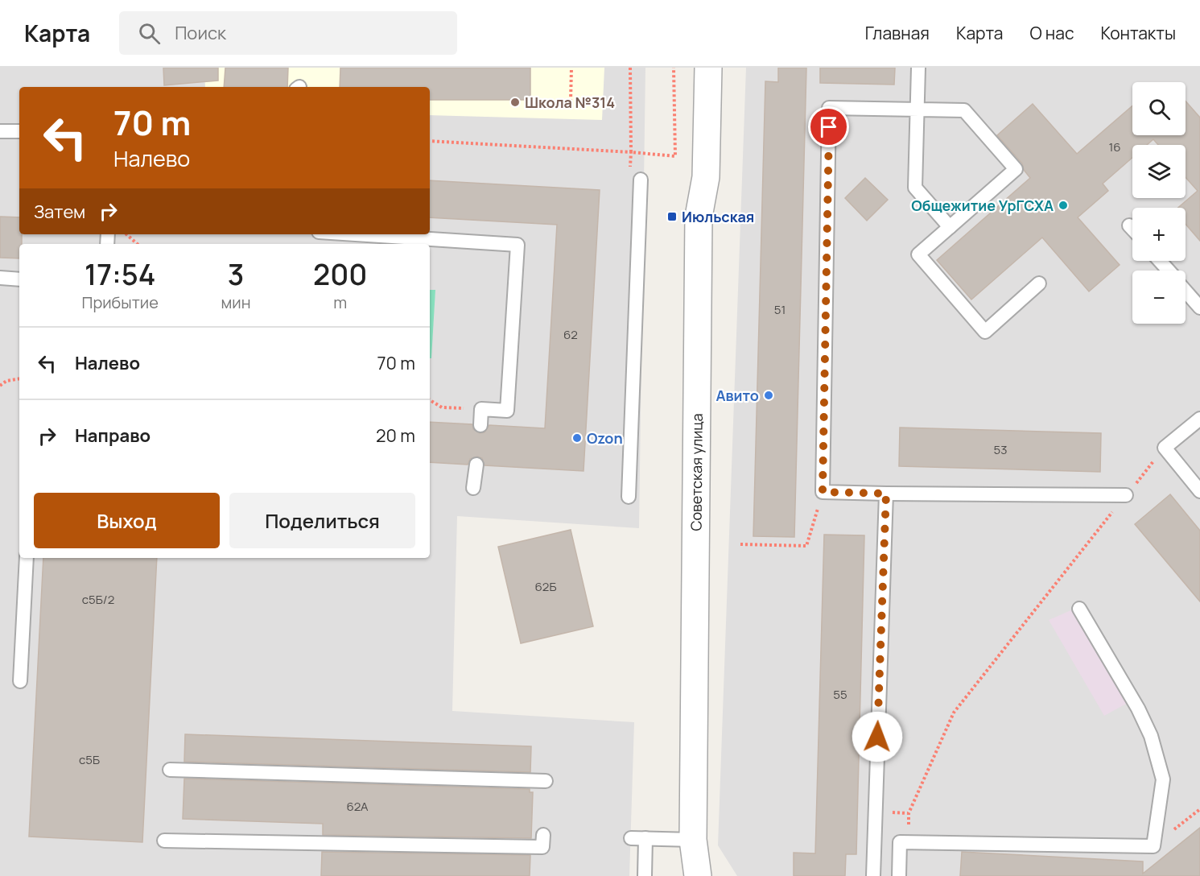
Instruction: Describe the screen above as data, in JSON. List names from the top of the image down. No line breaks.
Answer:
{"streets":{"street":["Советская улица"]},"places":{"other":["Школа №314","Общежитие УрГСХА","Авито","Ozon"],"transit":["Июльская"]},"house_numbers":["16","51","62","53","62Б","с5Б/2","55","с5Б","62А"],"page":{"header":"Карта","search":"Поиск","nav":["Главная","Карта","О нас","Контакты"],"map_buttons":["+","−"],"turn":["70 m","Налево"],"then":"Затем","eta":["17:54","Прибытие","3","мин","200","m"],"list":[{"name":"Налево","value":"70 m"},{"name":"Направо","value":"20 m"}],"buttons":["Выход","Поделиться"]}}
